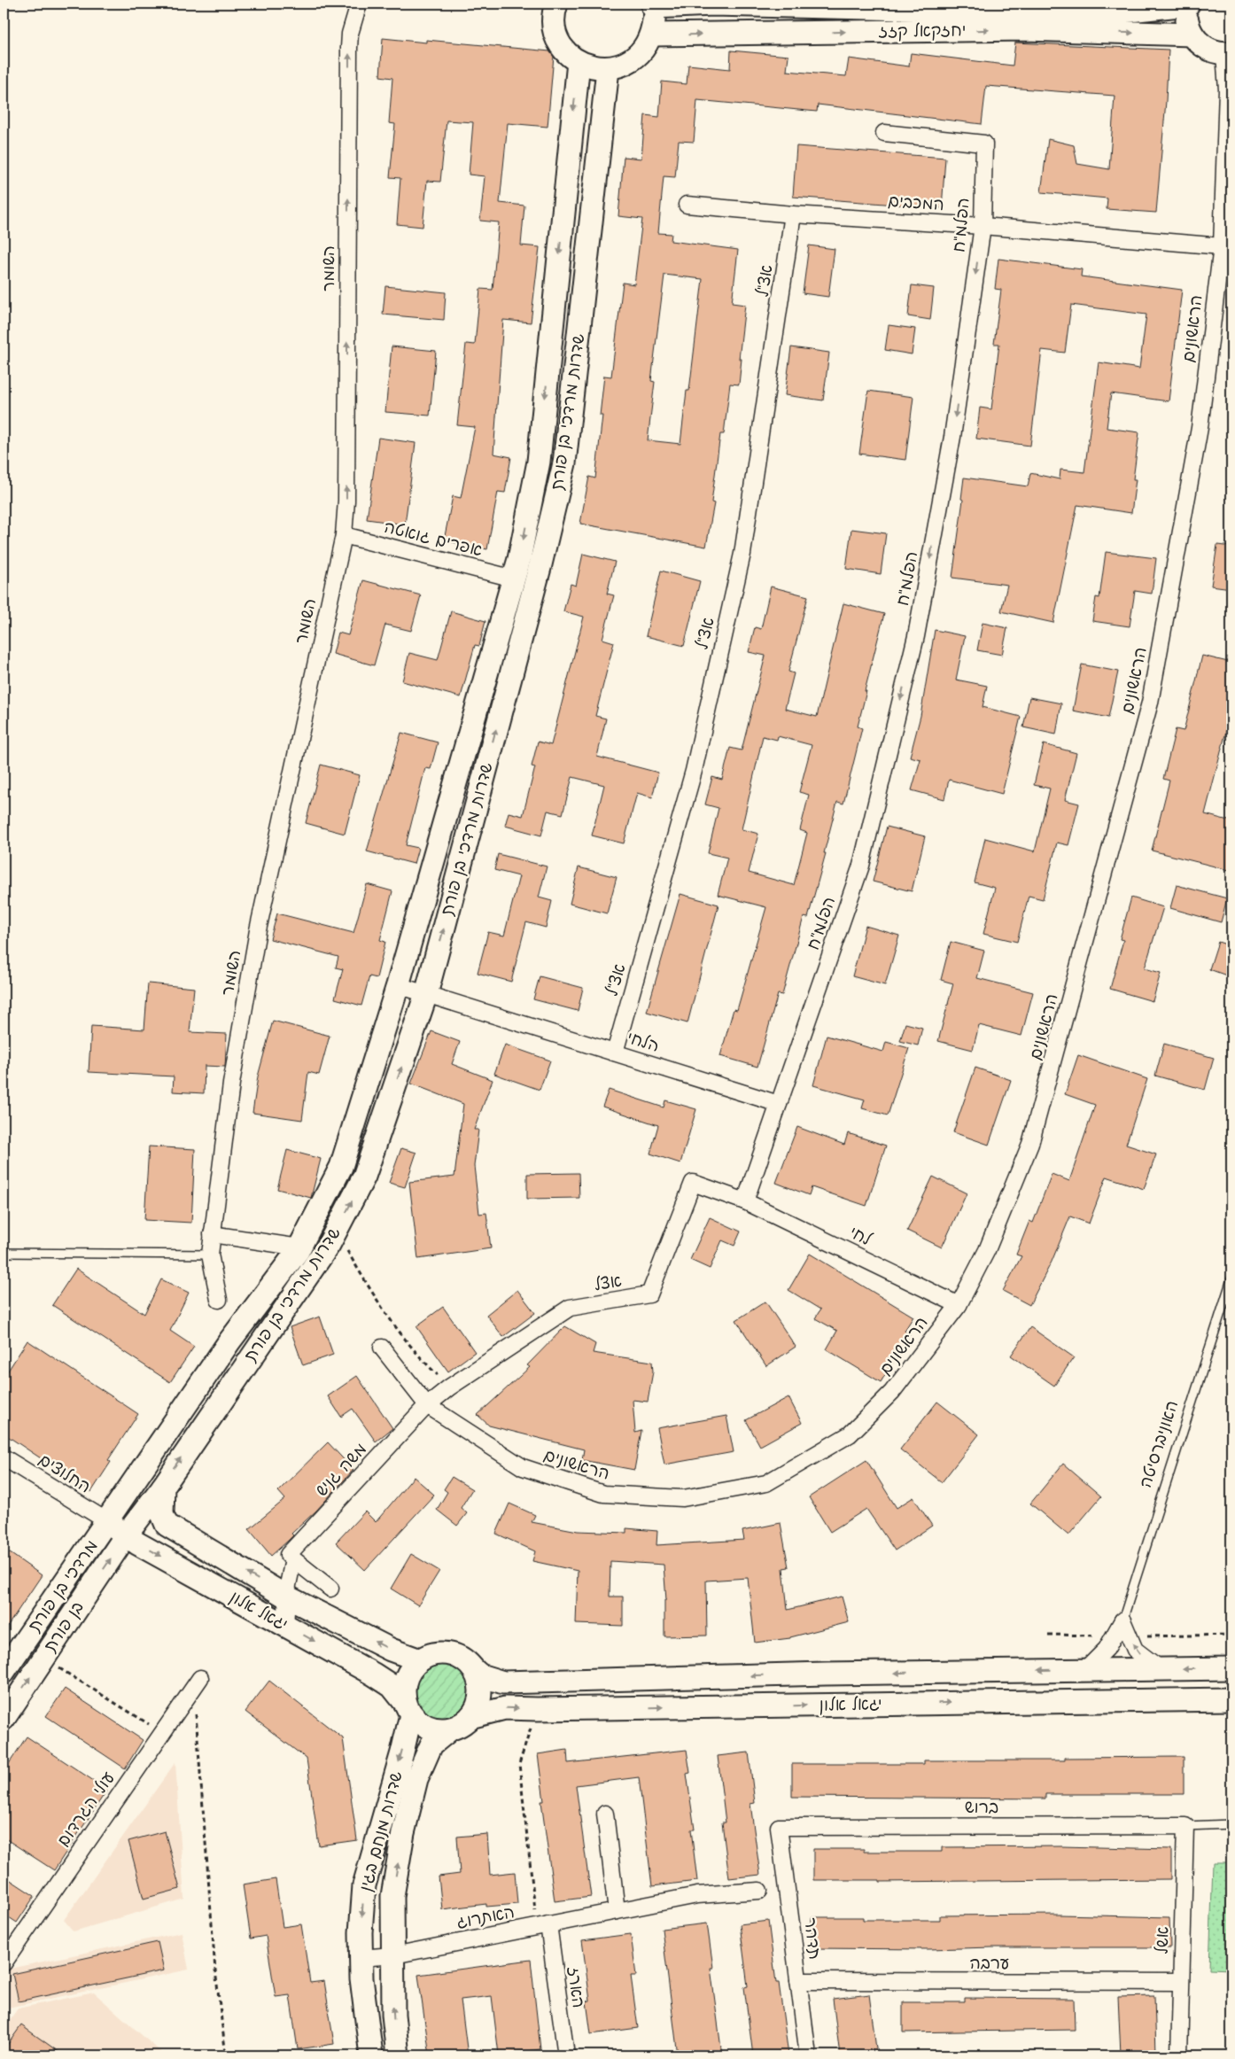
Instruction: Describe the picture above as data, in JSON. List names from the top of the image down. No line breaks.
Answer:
{"streets":{"street":["יחזקאל קזז","המכבים","הפלמ\"ח","השומר","אצ\"ל","הראשונים","שדרות מרדכי בן פורת","אפרים גואטה","הלחי","לחי","אצל","האוניברסיטה","משה גניש","החלוצים","מרדכי בן פורת","יגאל אלון","בן פורת","ברוש","עולי הגרדום","שדרות מנחם בגין","האתרוג","תדהר","אשל","ערבה","הארז"]},"crossings":[["המכבים","הפלמ\"ח"],["המכבים","אצ\"ל"],["המכבים","הראשונים"],["הפלמ\"ח","הלחי"],["השומר","אפרים גואטה"],["אצ\"ל","הלחי"],["הראשונים","לחי"],["הראשונים","אצל"],["הראשונים","משה גניש"],["שדרות מרדכי בן פורת","אפרים גואטה"],["שדרות מרדכי בן פורת","הלחי"],["שדרות מרדכי בן פורת","החלוצים"],["שדרות מרדכי בן פורת","מרדכי בן פורת"],["שדרות מרדכי בן פורת","יגאל אלון"],["שדרות מרדכי בן פורת","בן פורת"],["לחי","אצל"],["אצל","משה גניש"],["האוניברסיטה","יגאל אלון"],["משה גניש","יגאל אלון"],["החלוצים","מרדכי בן פורת"],["החלוצים","יגאל אלון"],["מרדכי בן פורת","יגאל אלון"],["יגאל אלון","בן פורת"],["יגאל אלון","שדרות מנחם בגין"],["ברוש","תדהר"],["ברוש","אשל"],["שדרות מנחם בגין","האתרוג"],["האתרוג","הארז"],["תדהר","ערבה"],["אשל","ערבה"]],"one_way":["הפלמ\"ח","השומר","בן פורת"]}
